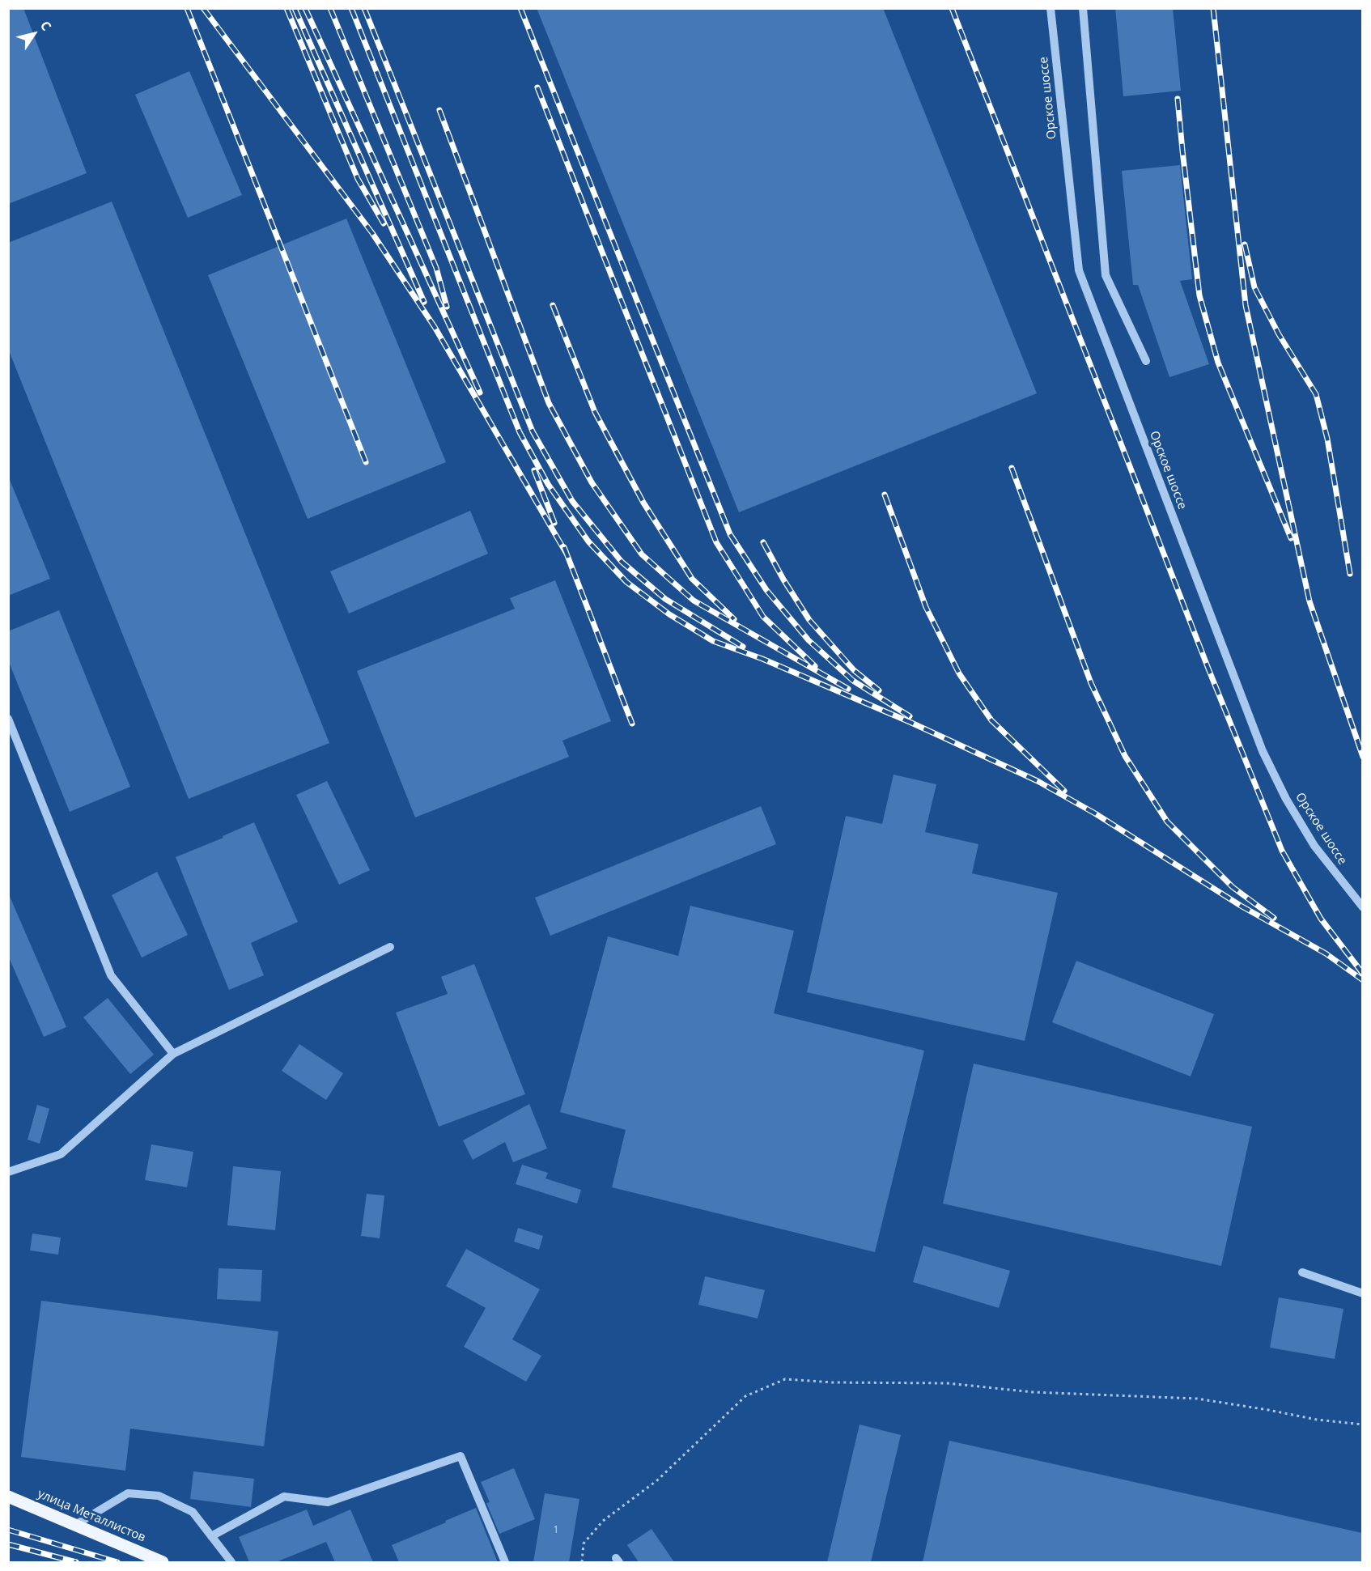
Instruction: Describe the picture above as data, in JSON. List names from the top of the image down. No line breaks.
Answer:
{"streets":{"main road":["улица Металлистов"],"street":["Орское шоссе"]},"house_numbers":["1"],"north":"top right"}
